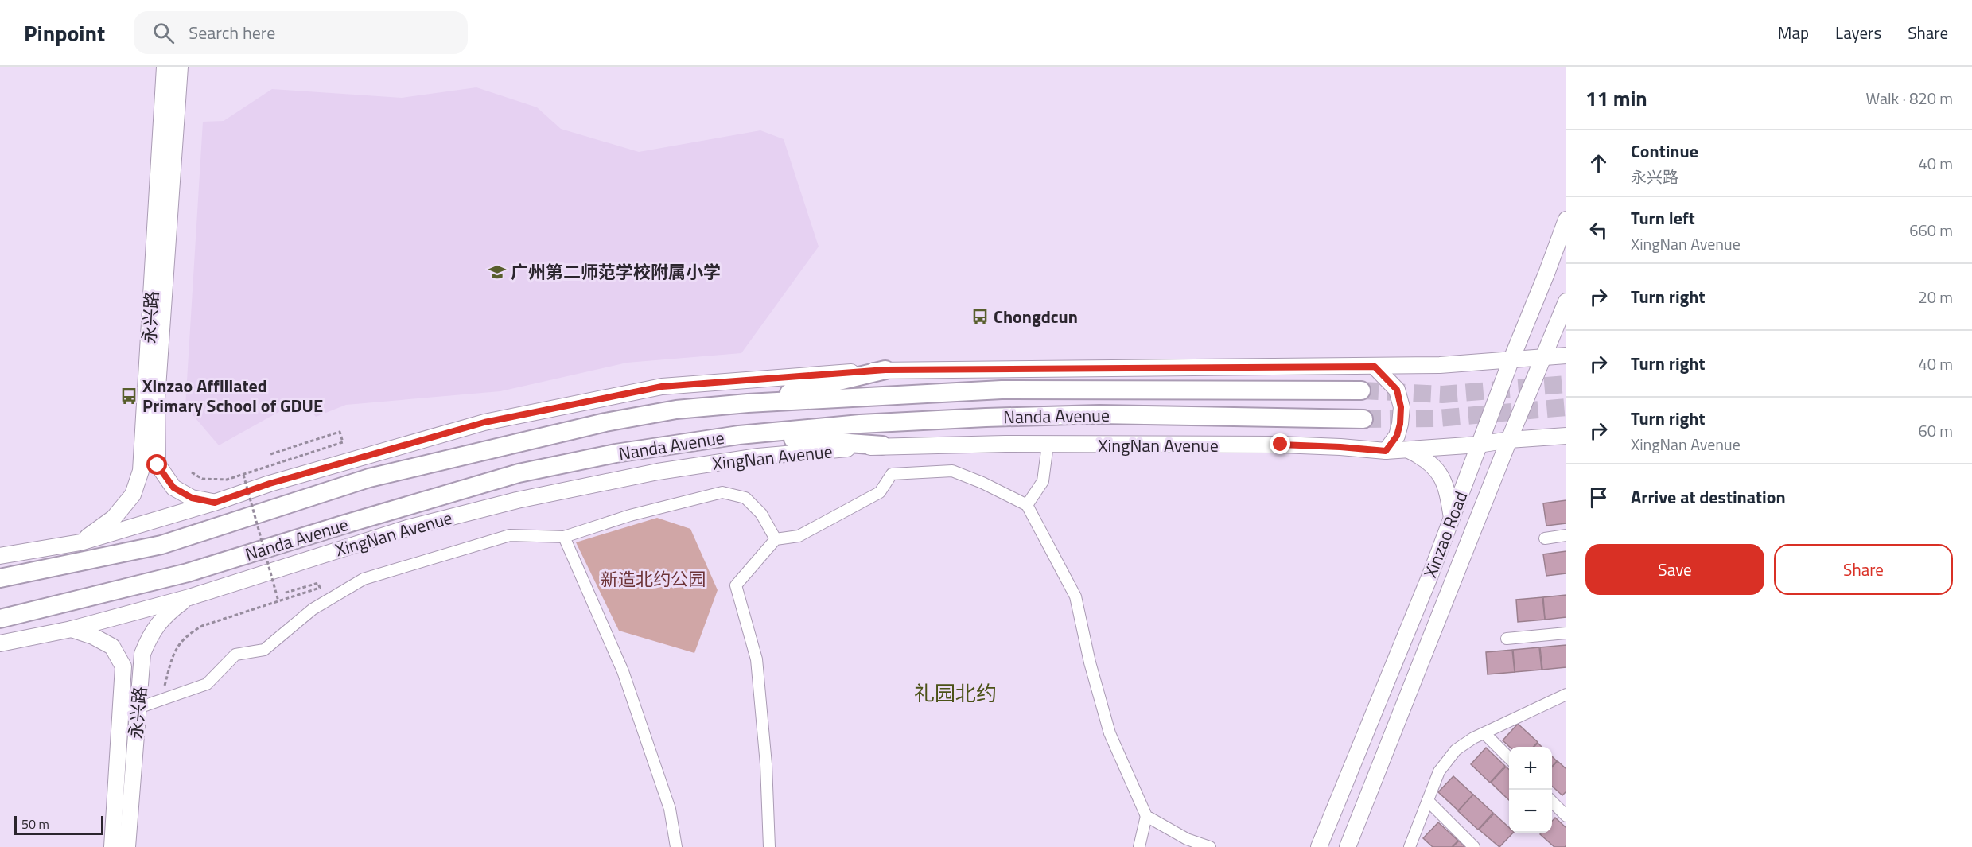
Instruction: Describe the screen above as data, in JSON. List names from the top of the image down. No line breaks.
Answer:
{"streets":{"highway":["Nanda Avenue"],"main road":["永兴路","XingNan Avenue","Xinzao Road"]},"crossings":[["永兴路","XingNan Avenue"],["XingNan Avenue","Xinzao Road"]],"districts":["礼园北约"],"parks":["新造北约公园"],"places":{"school or university":["广州第二师范学校附属小学"],"bus stop":["Chongdcun","Xinzao Affiliated Primary School of GDUE"]},"scale_bar":"50 m","page":{"header":"Pinpoint","search":"Search here","nav":["Map","Layers","Share"],"heading":["11 min","Walk · 820 m"],"list":[["Continue","永兴路","40 m"],["Turn left","XingNan Avenue","660 m"],["Turn right","20 m"],["Turn right","40 m"],["Turn right","XingNan Avenue","60 m"],"Arrive at destination"],"buttons":["Save","Share"],"map_buttons":["+","−"],"scale":"50 m"}}
